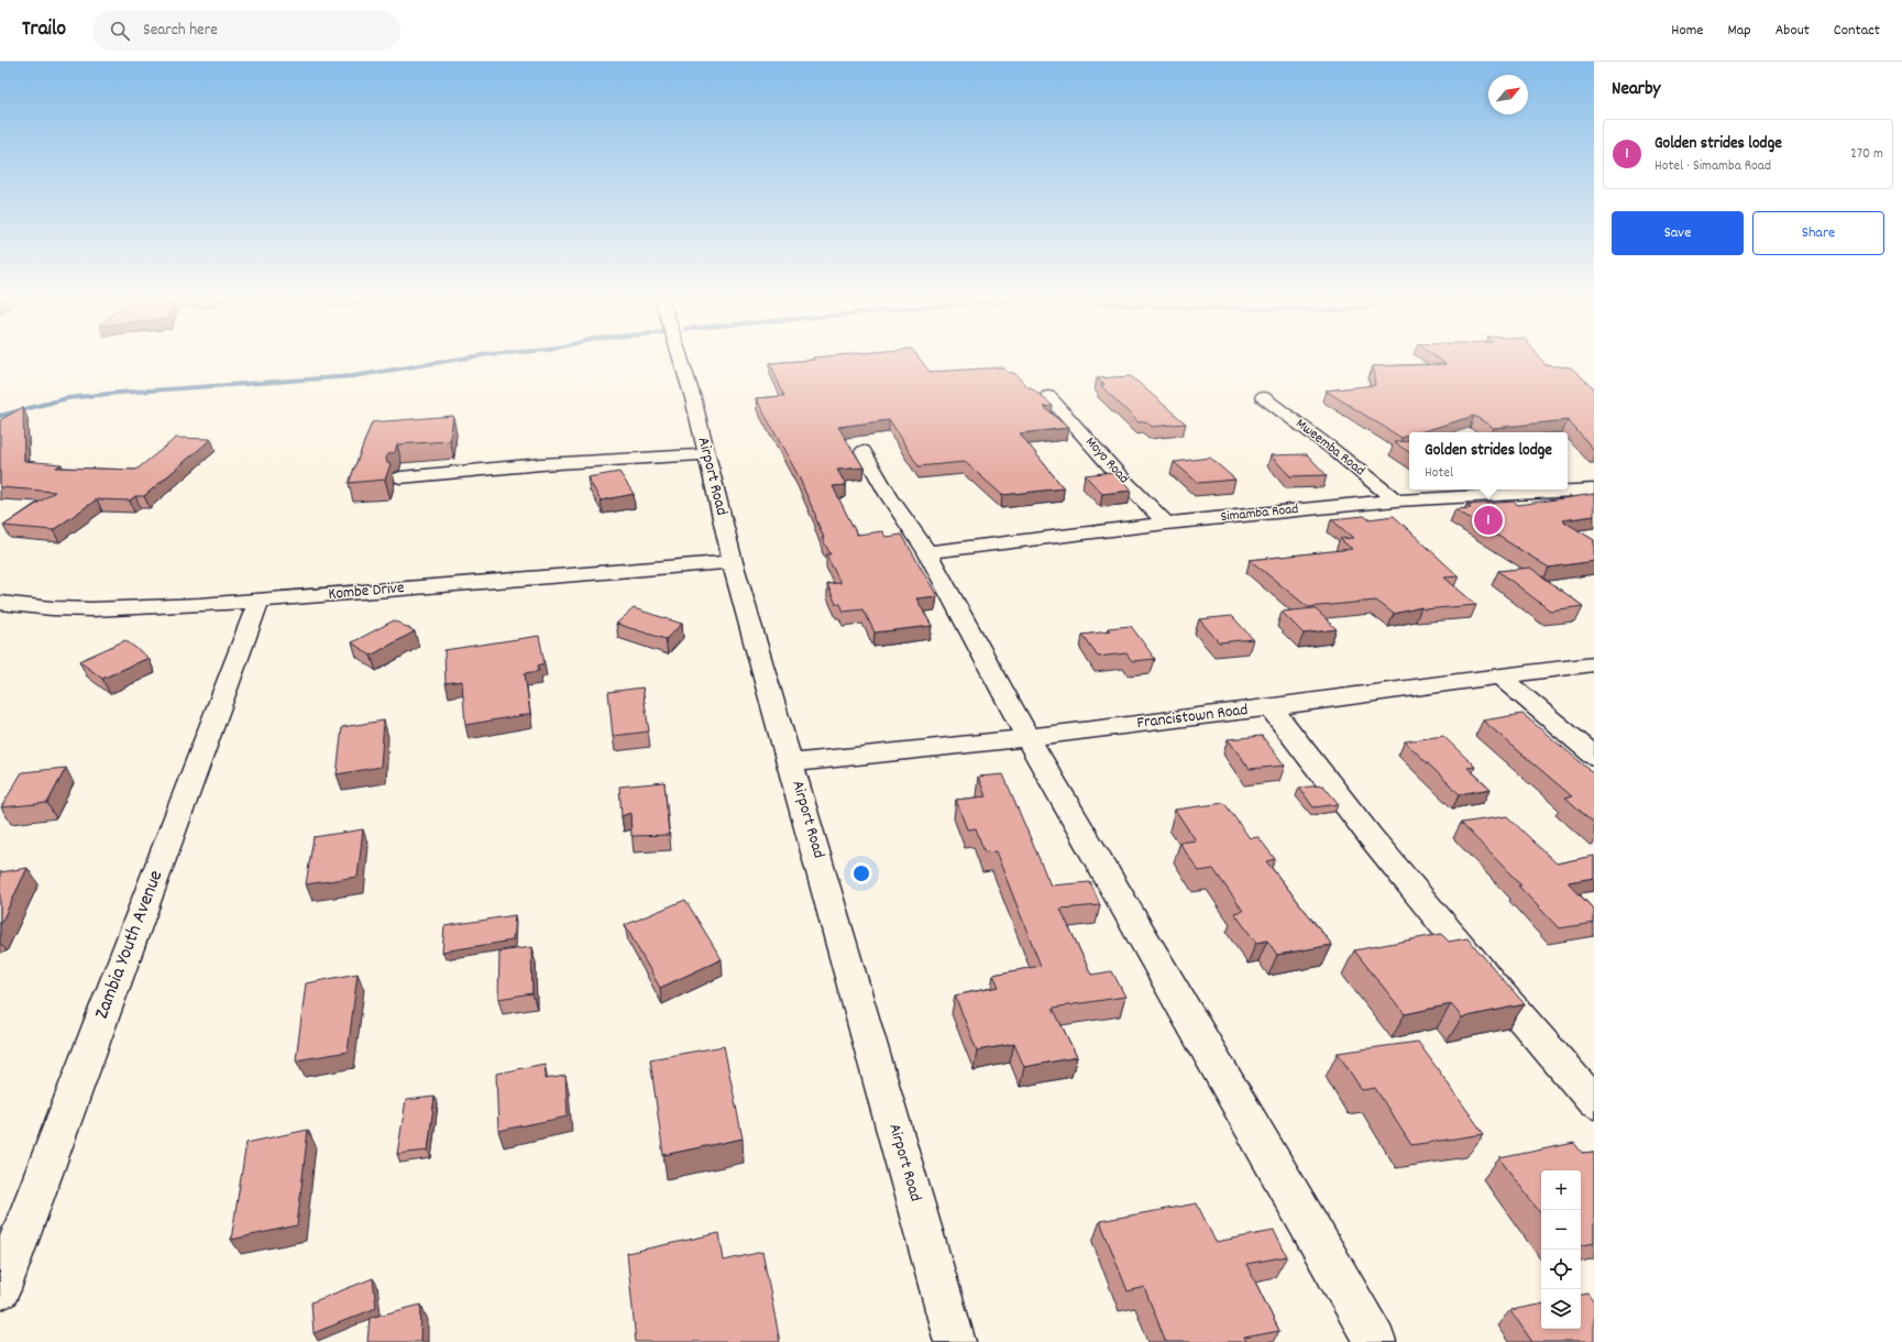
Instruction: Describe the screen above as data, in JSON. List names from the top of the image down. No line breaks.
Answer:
{"streets":{"street":["Mweemba Road","Moyo Road","Airport Road","Simamba Road","Kombe Drive","Francistown Road","Zambia Youth Avenue"]},"crossings":[["Mweemba Road","Simamba Road"],["Moyo Road","Simamba Road"],["Airport Road","Kombe Drive"],["Airport Road","Francistown Road"],["Kombe Drive","Zambia Youth Avenue"]],"north":"top right","page":{"header":"Trailo","search":"Search here","nav":["Home","Map","About","Contact"],"heading":"Nearby","list":[{"mark":"1","name":"Golden strides lodge","note":"Hotel · Simamba Road","value":"270 m"}],"buttons":["Save","Share"],"popup":["Golden strides lodge","Hotel"],"pins":"1","map_buttons":["+","−"]}}
